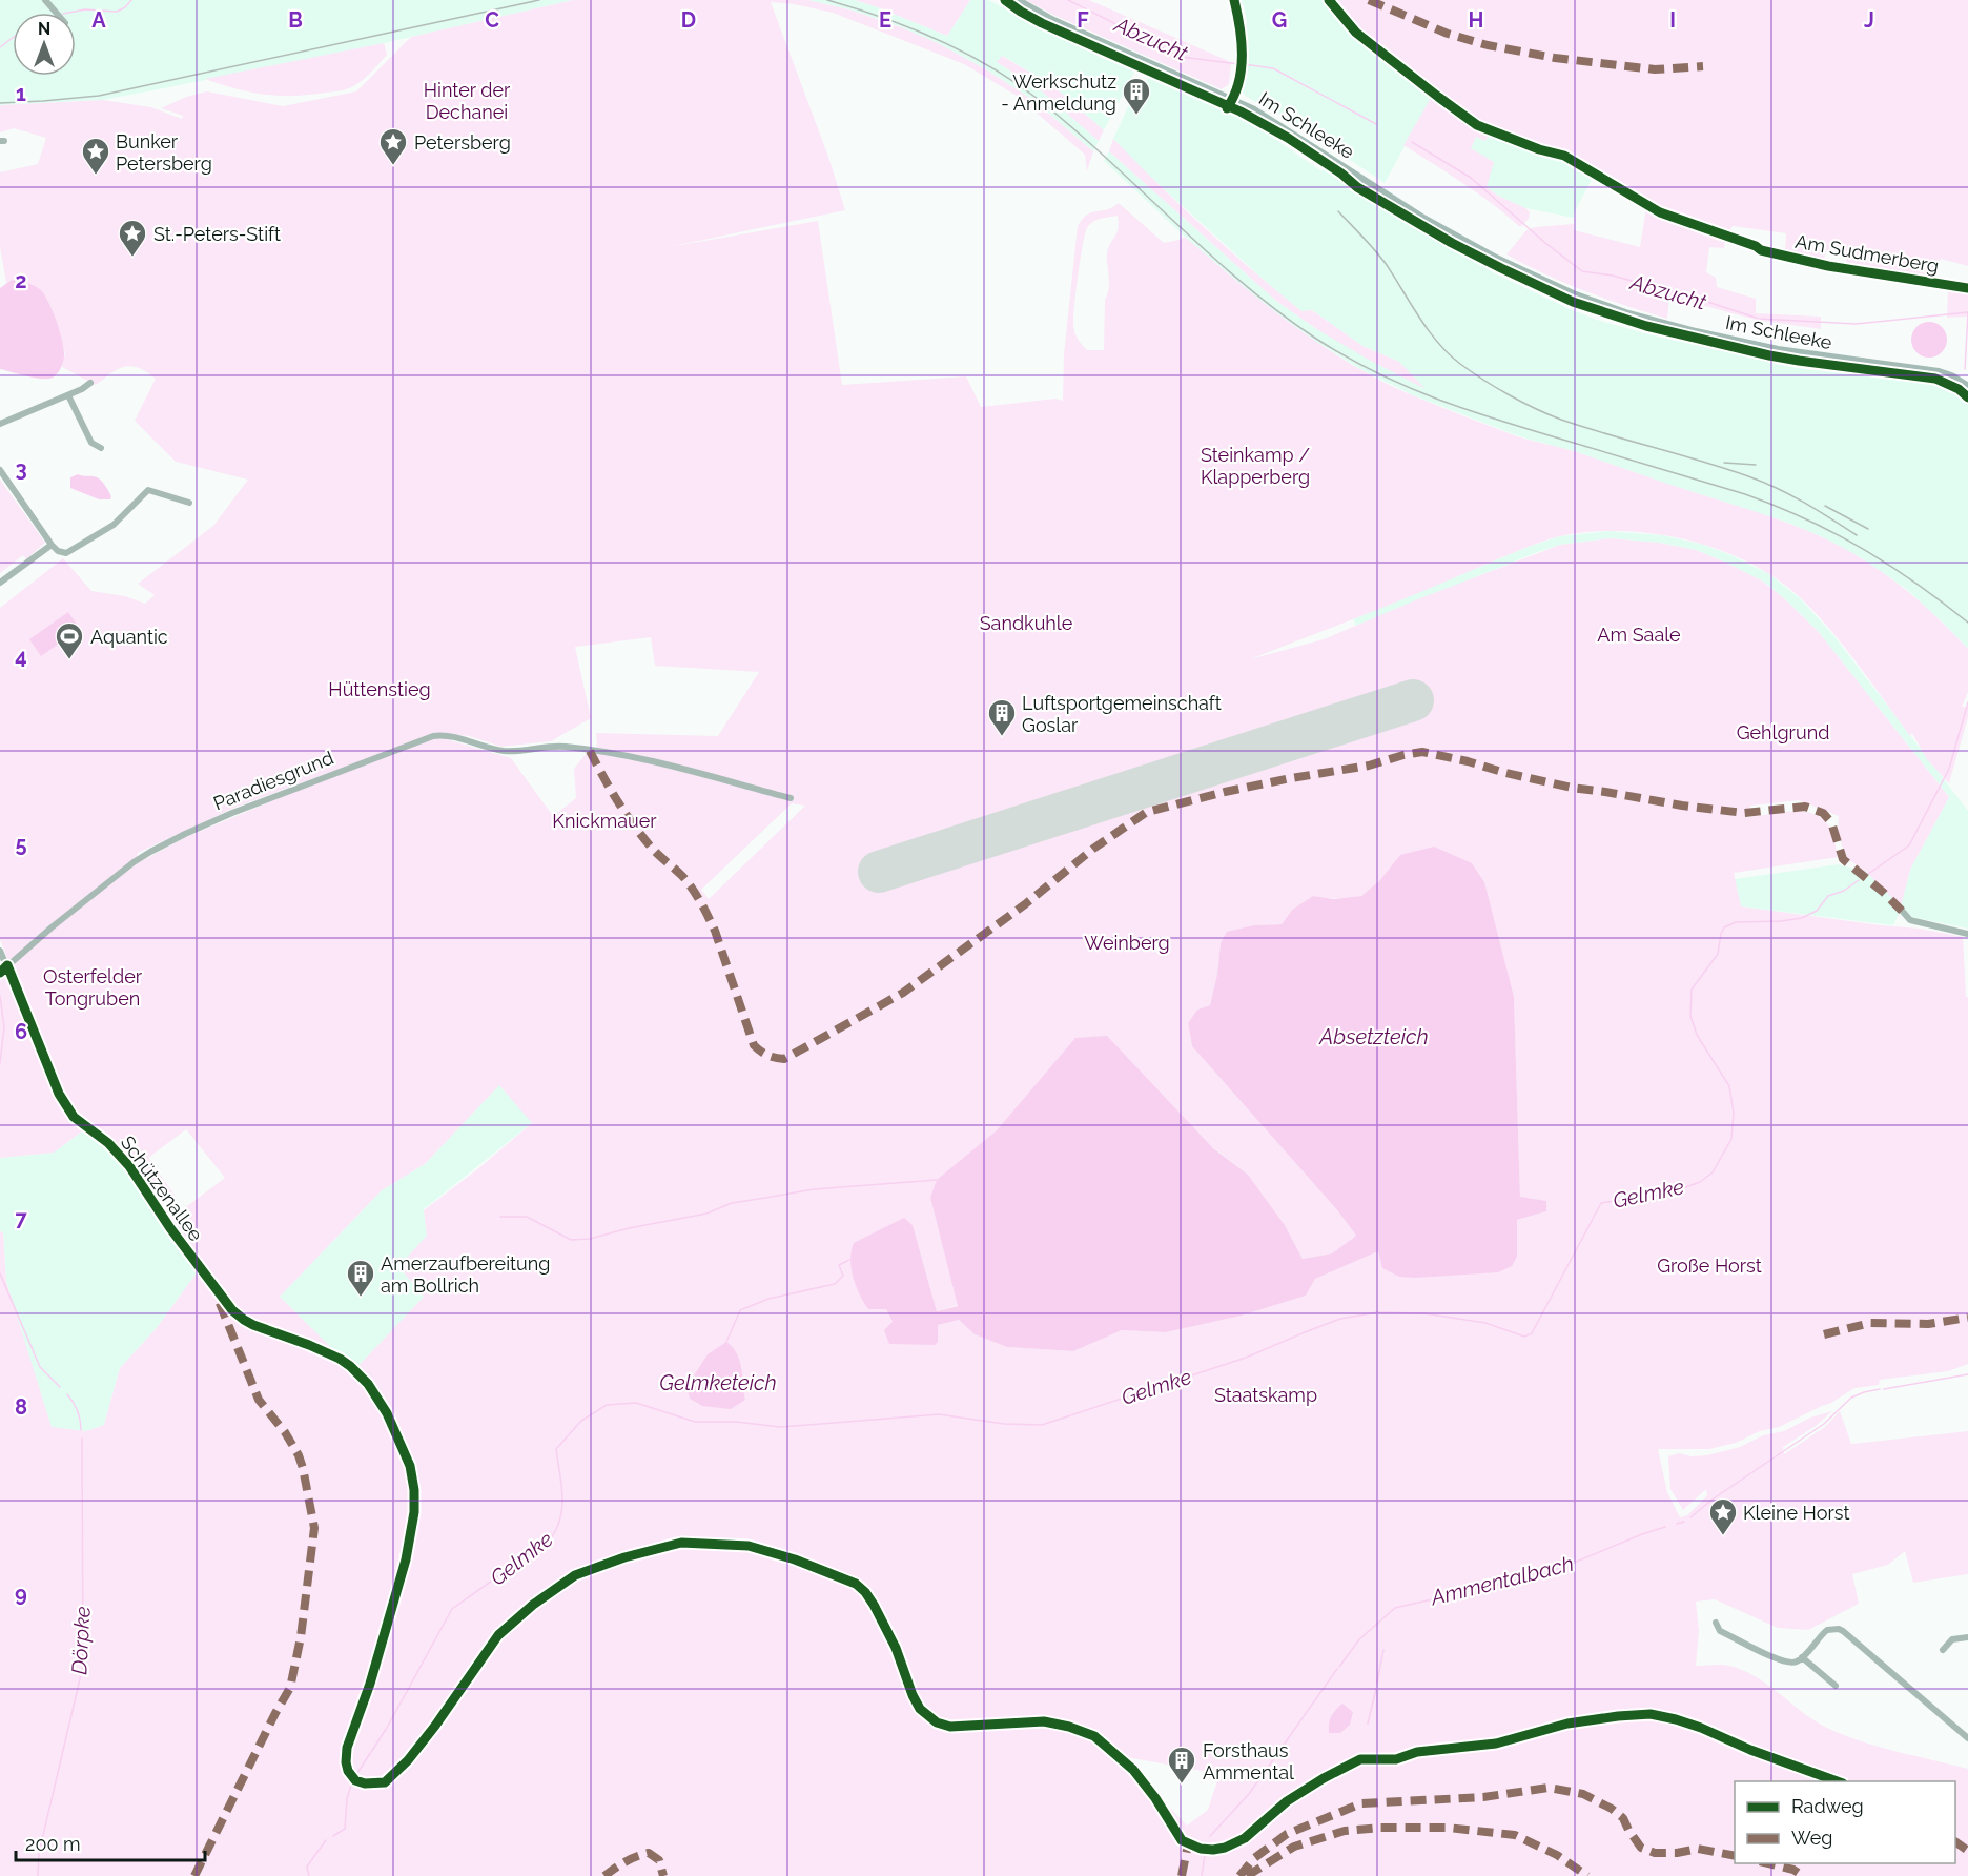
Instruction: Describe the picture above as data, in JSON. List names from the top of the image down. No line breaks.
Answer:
{"streets":{"main road":["Im Schleeke"],"street":["Am Sudmerberg","Paradiesgrund","Schützenallee"]},"crossings":[["Paradiesgrund","Schützenallee"]],"water":["Abzucht","Absetzteich","Gelmke","Gelmketeich","Ammentalbach","Dörpke"],"parks":["Hinter der Dechanei","Steinkamp / Klapperberg","Sandkuhle","Am Saale","Hüttenstieg","Gehlgrund","Knickmauer","Weinberg","Osterfelder Tongruben","Große Horst","Staatskamp"],"places":{"building":["Werkschutz - Anmeldung","Luftsportgemeinschaft Goslar","Amerzaufbereitung am Bollrich","Forsthaus Ammental"],"place":["Petersberg","Bunker Petersberg","St.-Peters-Stift","Kleine Horst"],"sports":["Aquantic"]},"legend":["Radweg","Weg"],"scale_bar":"200 m","north":"top","grid":{"columns":["A","B","C","D","E","F","G","H","I","J"],"rows":["1","2","3","4","5","6","7","8","9"]}}
